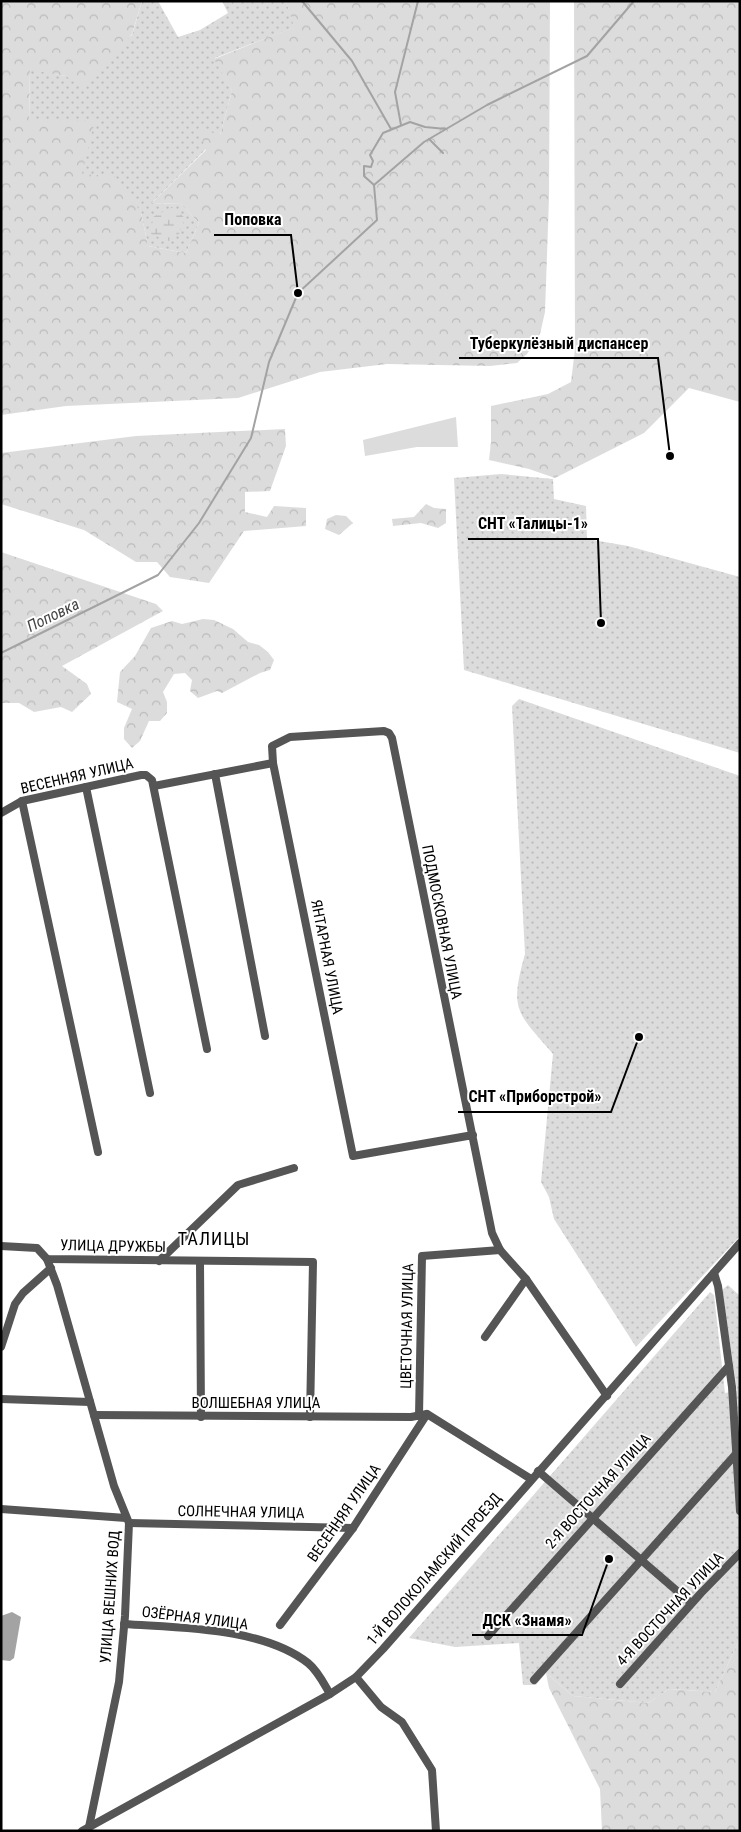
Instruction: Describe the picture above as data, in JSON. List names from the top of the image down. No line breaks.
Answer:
{"streets":{"street":["ВЕСЕННЯЯ УЛИЦА","ПОДМОСКОВНАЯ УЛИЦА","ЯНТАРНАЯ УЛИЦА","УЛИЦА ДРУЖБЫ","ЦВЕТОЧНАЯ УЛИЦА","ВОЛШЕБНАЯ УЛИЦА","2-Я ВОСТОЧНАЯ УЛИЦА","СОЛНЕЧНАЯ УЛИЦА","1-Й ВОЛОКОЛАМСКИЙ ПРОЕЗД","УЛИЦА ВЕШНИХ ВОД","4-Я ВОСТОЧНАЯ УЛИЦА","ОЗЁРНАЯ УЛИЦА"]},"crossings":[["ВЕСЕННЯЯ УЛИЦА","ЦВЕТОЧНАЯ УЛИЦА"],["ВЕСЕННЯЯ УЛИЦА","ВОЛШЕБНАЯ УЛИЦА"],["ВЕСЕННЯЯ УЛИЦА","СОЛНЕЧНАЯ УЛИЦА"],["ПОДМОСКОВНАЯ УЛИЦА","ЯНТАРНАЯ УЛИЦА"],["ПОДМОСКОВНАЯ УЛИЦА","ЦВЕТОЧНАЯ УЛИЦА"],["УЛИЦА ДРУЖБЫ","ВОЛШЕБНАЯ УЛИЦА"],["УЛИЦА ДРУЖБЫ","УЛИЦА ВЕШНИХ ВОД"],["ЦВЕТОЧНАЯ УЛИЦА","ВОЛШЕБНАЯ УЛИЦА"],["ВОЛШЕБНАЯ УЛИЦА","УЛИЦА ВЕШНИХ ВОД"],["СОЛНЕЧНАЯ УЛИЦА","УЛИЦА ВЕШНИХ ВОД"],["1-Й ВОЛОКОЛАМСКИЙ ПРОЕЗД","УЛИЦА ВЕШНИХ ВОД"],["1-Й ВОЛОКОЛАМСКИЙ ПРОЕЗД","ОЗЁРНАЯ УЛИЦА"],["УЛИЦА ВЕШНИХ ВОД","ОЗЁРНАЯ УЛИЦА"]],"districts":["ТАЛИЦЫ"],"water":["Поповка"],"places":["Поповка","Туберкулёзный диспансер","СНТ «Талицы-1»","СНТ «Приборстрой»","ДСК «Знамя»"]}
